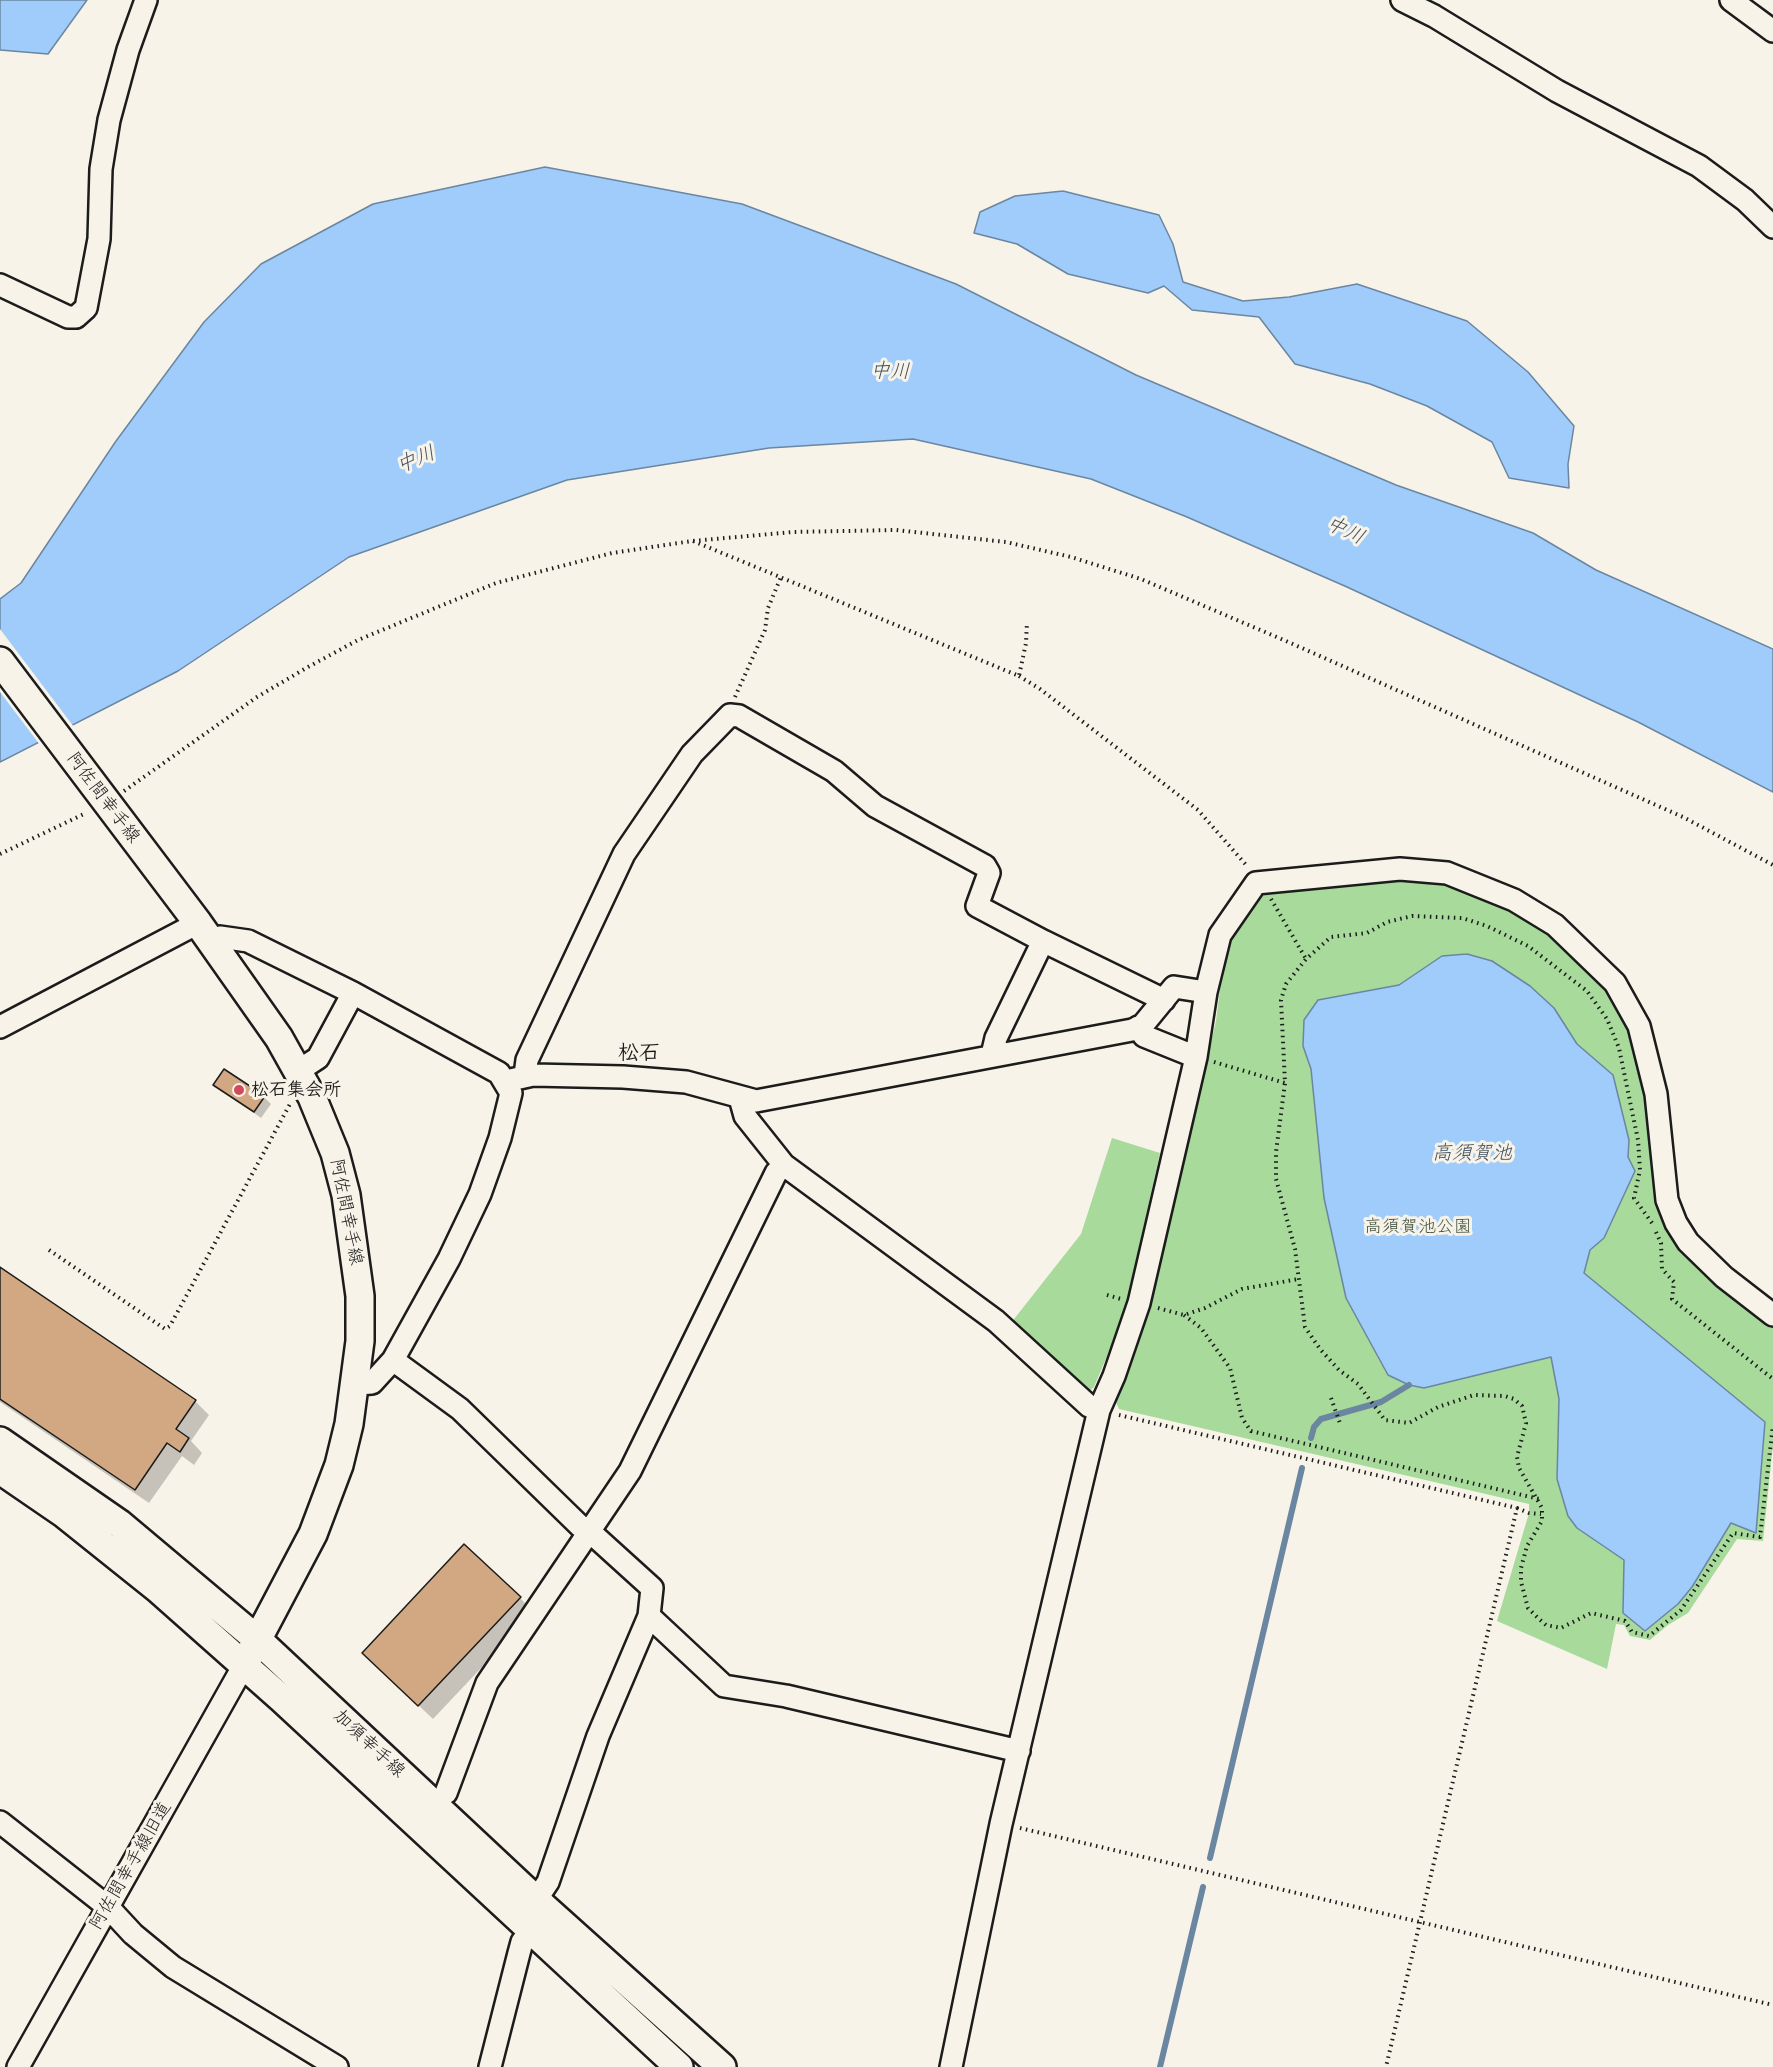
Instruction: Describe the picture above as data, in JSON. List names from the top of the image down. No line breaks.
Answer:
{"streets":{"main road":["阿佐間幸手線","加須幸手線"],"street":["阿佐間幸手線旧道"]},"crossings":[["阿佐間幸手線","加須幸手線"],["阿佐間幸手線","阿佐間幸手線旧道"],["加須幸手線","阿佐間幸手線旧道"]],"districts":["松石"],"water":["中川","高須賀池"],"parks":["高須賀池公園"],"places":["松石集会所"]}
